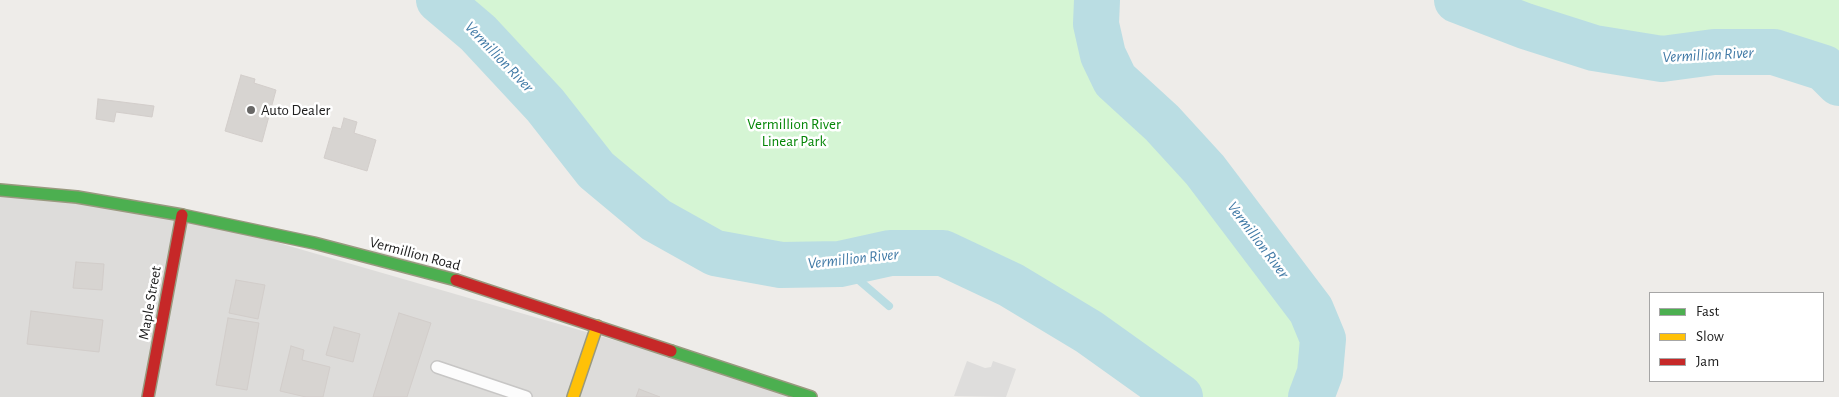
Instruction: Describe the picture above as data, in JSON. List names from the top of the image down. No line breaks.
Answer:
{"streets":{"main road":["Vermillion Road","Maple Street"]},"crossings":[["Vermillion Road","Maple Street"]],"water":["Vermillion River"],"parks":["Vermillion River Linear Park"],"places":["Auto Dealer"],"legend":["Fast","Slow","Jam"]}
